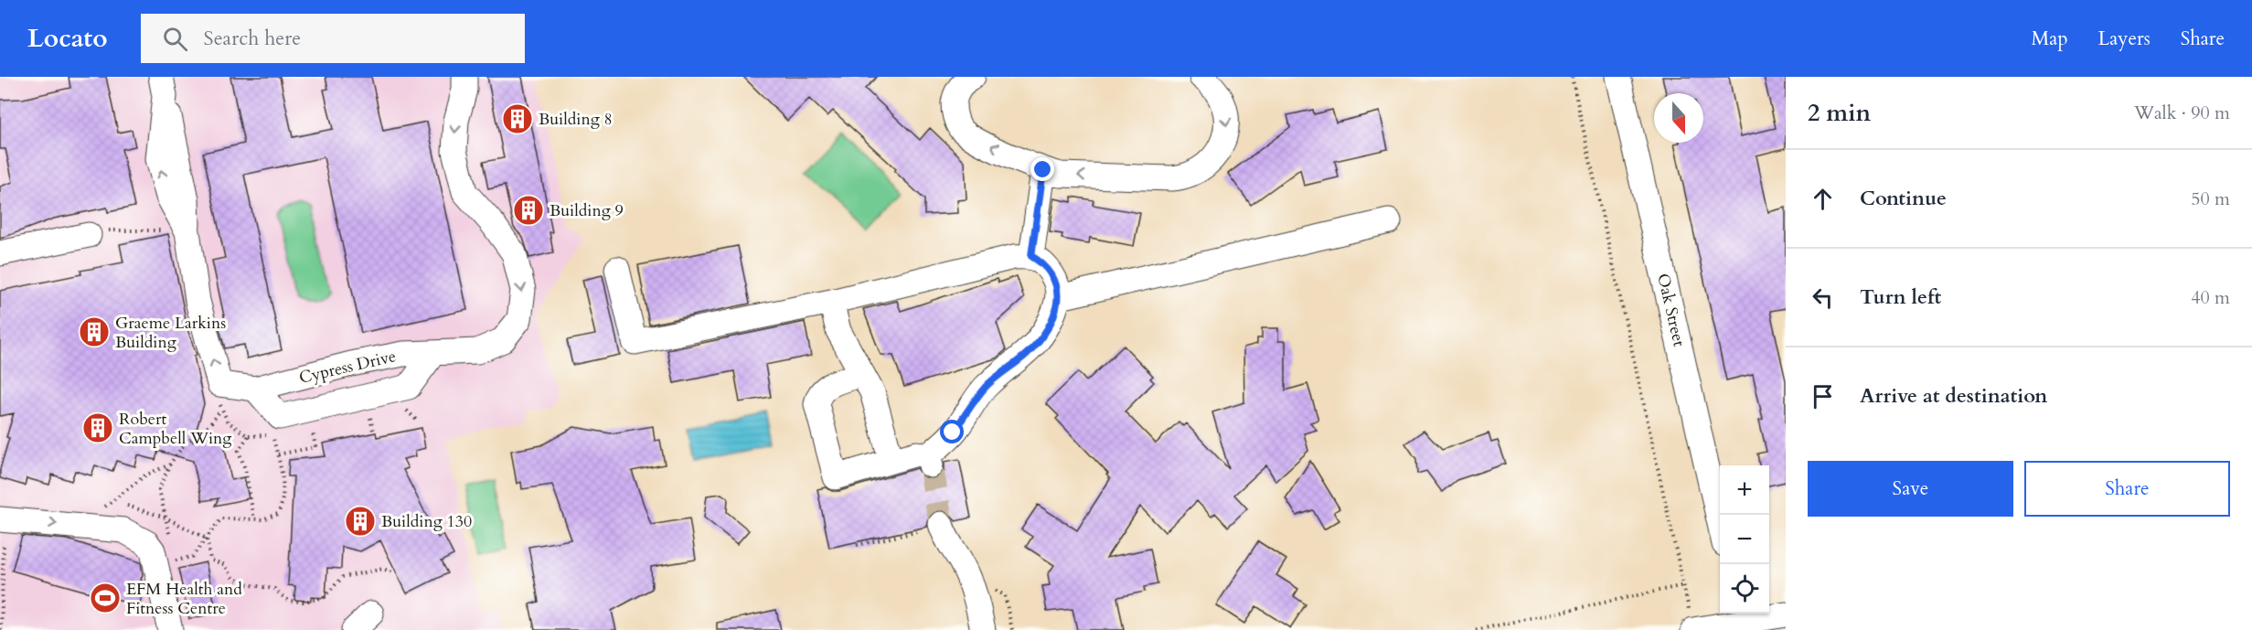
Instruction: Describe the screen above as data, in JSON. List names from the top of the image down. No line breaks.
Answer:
{"streets":{"street":["Oak Street","Cypress Drive"]},"places":{"building":["Building 8","Building 9","Graeme Larkins Building","Robert Campbell Wing","Building 130"],"sports":["EFM Health and Fitness Centre"]},"north":"bottom","page":{"header":"Locato","search":"Search here","nav":["Map","Layers","Share"],"heading":["2 min","Walk · 90 m"],"list":[["Continue","50 m"],["Turn left","40 m"],"Arrive at destination"],"buttons":["Save","Share"],"map_buttons":["+","−"]}}
